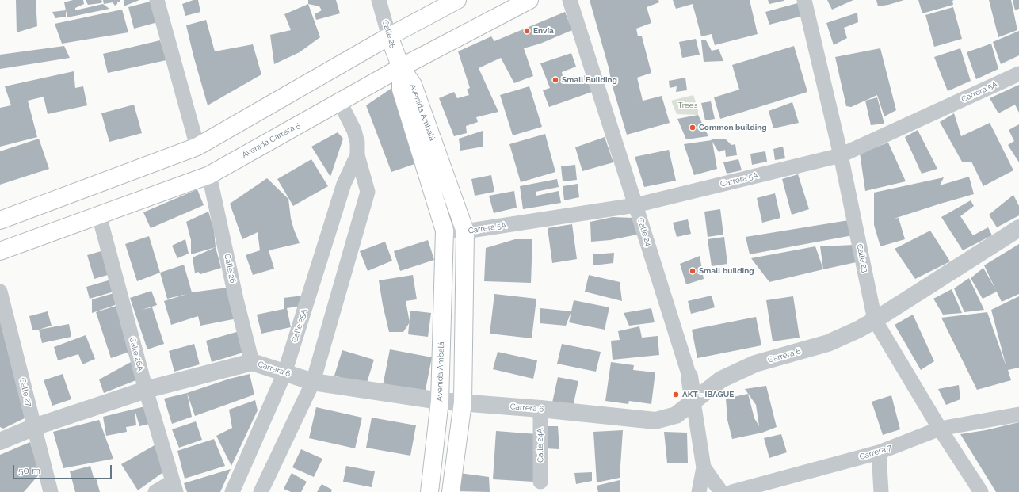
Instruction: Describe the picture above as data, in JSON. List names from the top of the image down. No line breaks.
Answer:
{"streets":{"main road":["Calle 25","Avenida Ambalá","Avenida Carrera 5"],"street":["Carrera 5A","Calle 24","Calle 23","Calle 26","Calle 25A","Calle 26A","Carrera 6","Calle 27","Calle 24A","Carrera 7"]},"crossings":[["Calle 25","Avenida Ambalá"],["Calle 25","Avenida Carrera 5"],["Carrera 5A","Avenida Ambalá"],["Carrera 5A","Calle 24"],["Carrera 5A","Calle 23"],["Avenida Ambalá","Avenida Carrera 5"],["Avenida Ambalá","Carrera 6"],["Avenida Carrera 5","Calle 26"],["Avenida Carrera 5","Calle 25A"],["Avenida Carrera 5","Calle 26A"],["Calle 24","Carrera 6"],["Calle 23","Carrera 6"],["Calle 23","Carrera 7"],["Calle 26","Carrera 6"],["Calle 25A","Carrera 6"],["Calle 26A","Carrera 6"],["Carrera 6","Calle 27"],["Carrera 6","Calle 24A"]],"parks":["Trees"],"places":["Envía","Small Building","Common building","Small building","AKT - IBAGUE"],"scale_bar":"50 m"}
